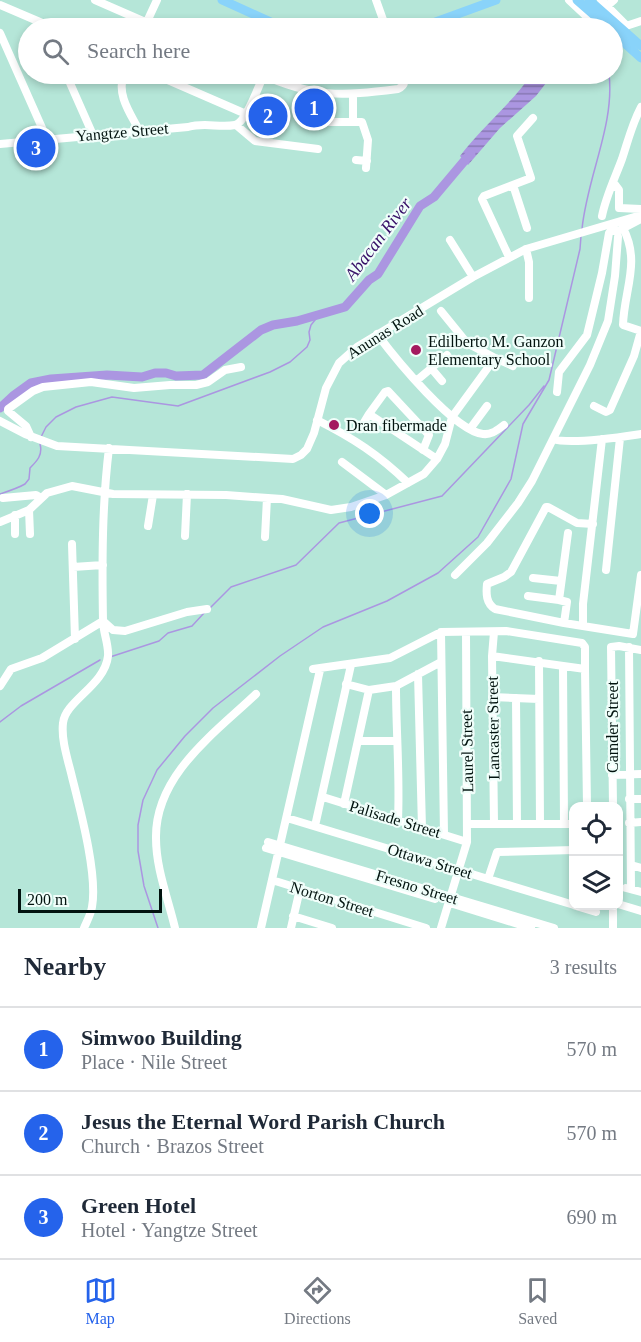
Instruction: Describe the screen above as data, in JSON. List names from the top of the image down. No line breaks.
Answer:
{"streets":{"street":["Yangtze Street","Anunas Road","Camder Street","Lancaster Street","Laurel Street","Palisade Street","Ottawa Street","Fresno Street","Norton Street"]},"crossings":[["Laurel Street","Palisade Street"],["Laurel Street","Ottawa Street"],["Laurel Street","Fresno Street"]],"water":["Abacan River"],"places":["Edilberto M. Ganzon Elementary School","Dran fibermade"],"scale_bar":"200 m","page":{"search":"Search here","pins":["1","2","3"],"scale":"200 m","heading":["Nearby","3 results"],"list":[{"mark":"1","name":"Simwoo Building","note":"Place · Nile Street","value":"570 m"},{"mark":"2","name":"Jesus the Eternal Word Parish Church","note":"Church · Brazos Street","value":"570 m"},{"mark":"3","name":"Green Hotel","note":"Hotel · Yangtze Street","value":"690 m"}],"nav":["Map","Directions","Saved"]}}
